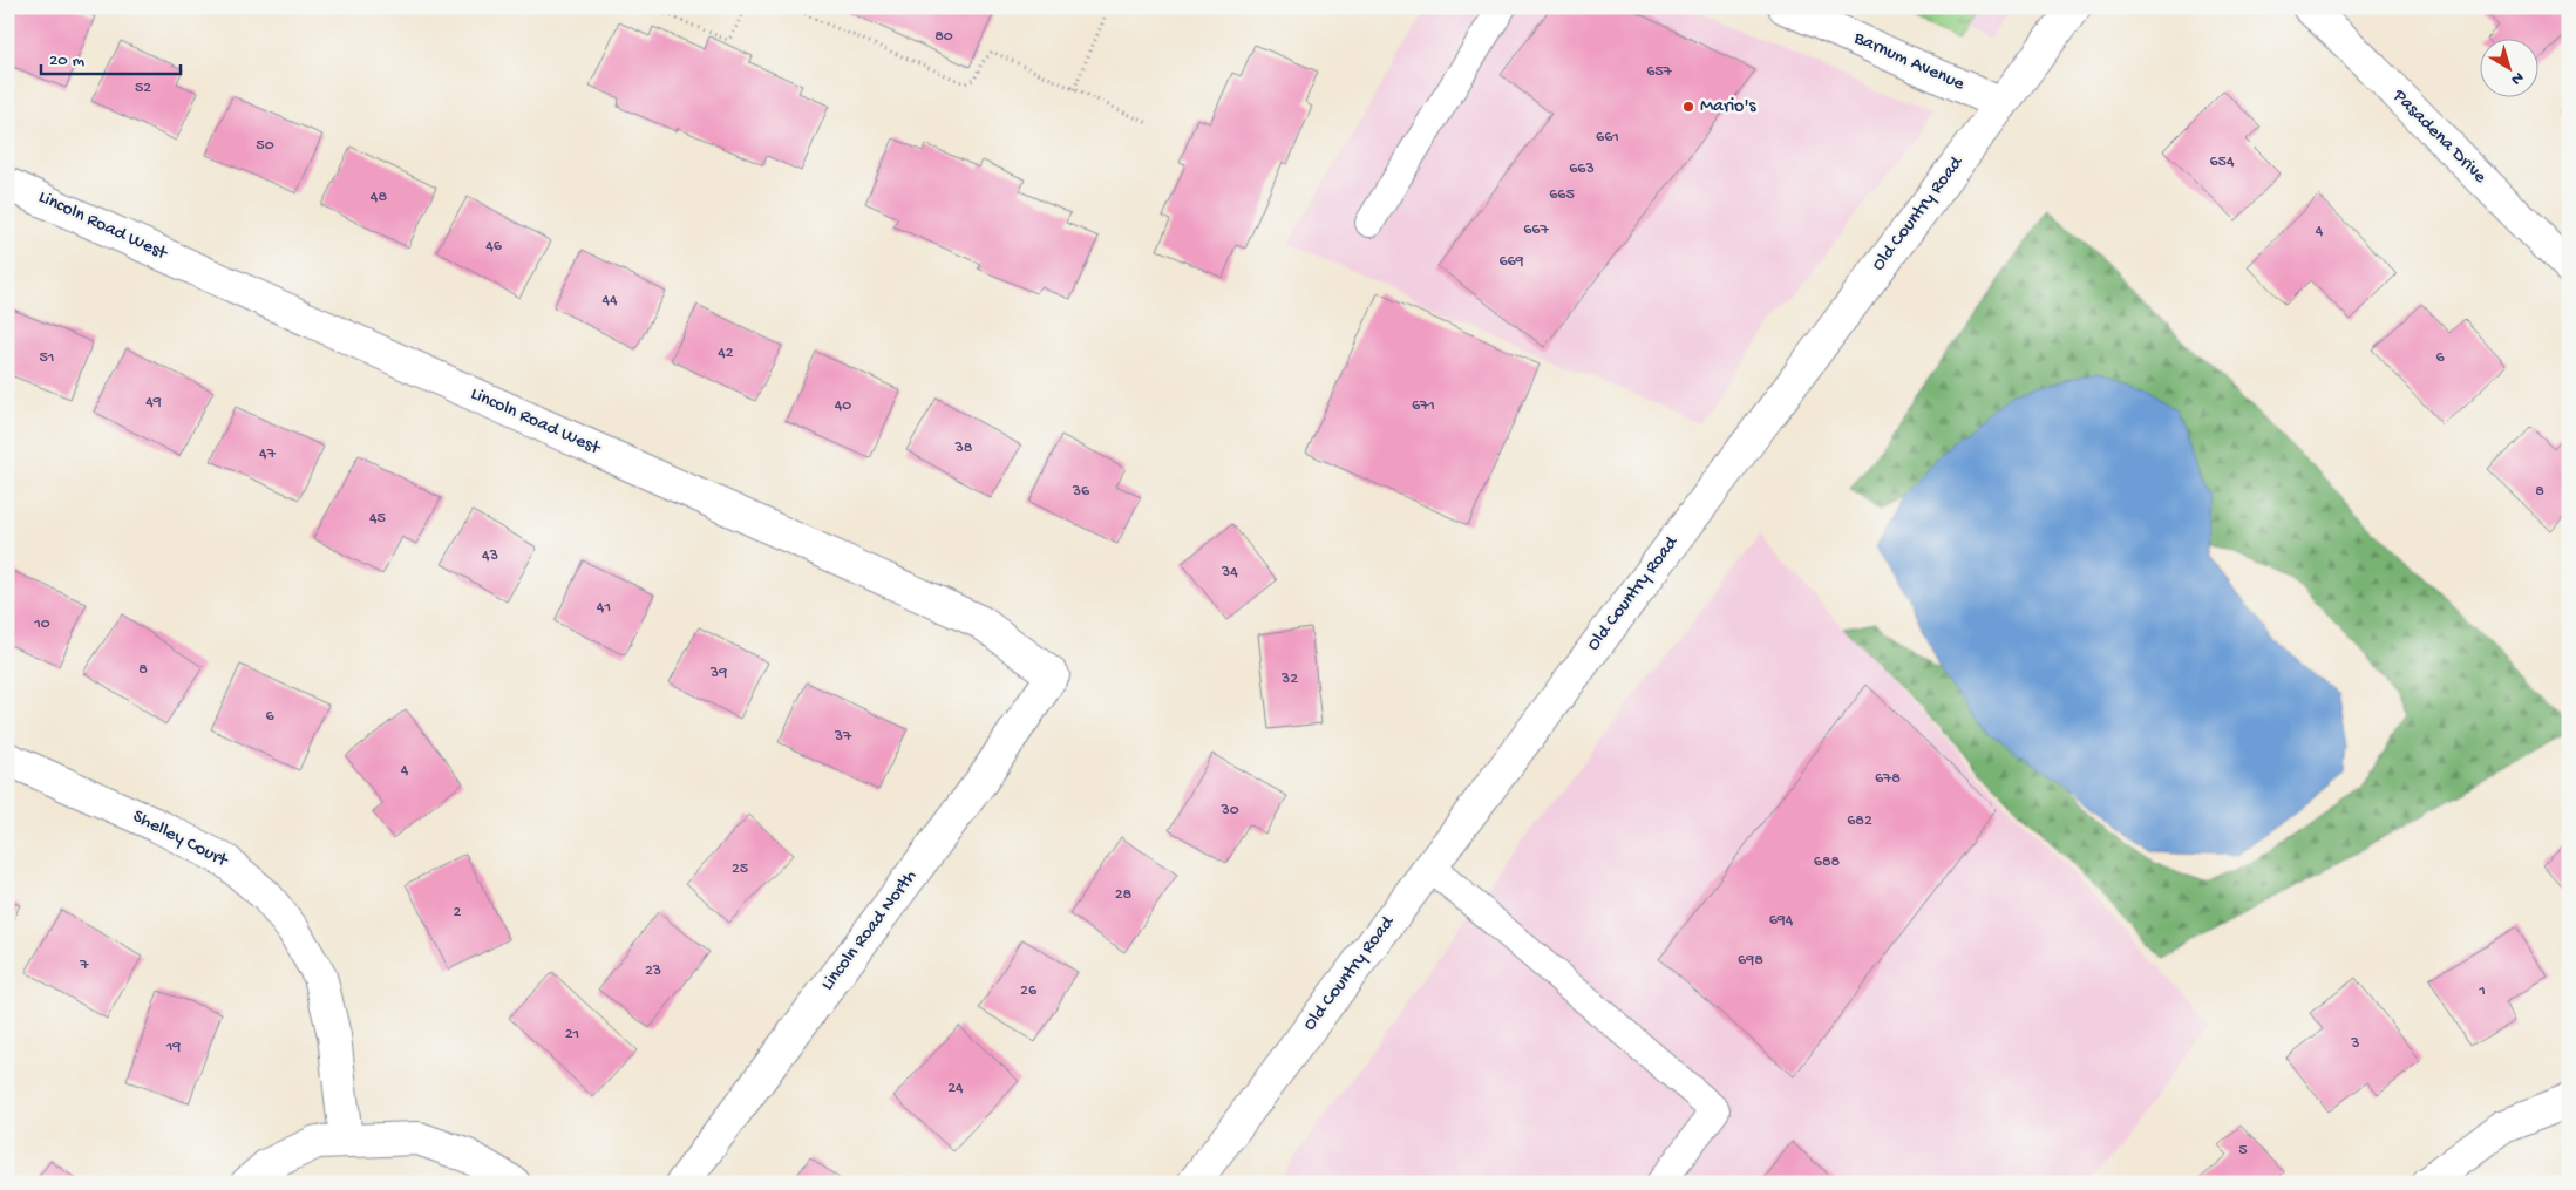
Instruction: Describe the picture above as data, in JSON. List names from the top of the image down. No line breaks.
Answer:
{"streets":{"street":["Barnum Avenue","Pasadena Drive","Old Country Road","Lincoln Road West","Shelley Court","Lincoln Road North"]},"crossings":[["Barnum Avenue","Old Country Road"],["Lincoln Road West","Lincoln Road North"]],"places":["Mario's"],"house_numbers":["80","657","52","661","50","654","663","665","48","667","4","46","669","44","42","51","6","49","40","671","38","47","36","8","45","43","34","41","10","8","39","32","6","37","4","678","30","682","688","25","28","2","694","698","7","23","26","1","21","3","19","24","5"],"scale_bar":"20 m","north":"bottom right"}
